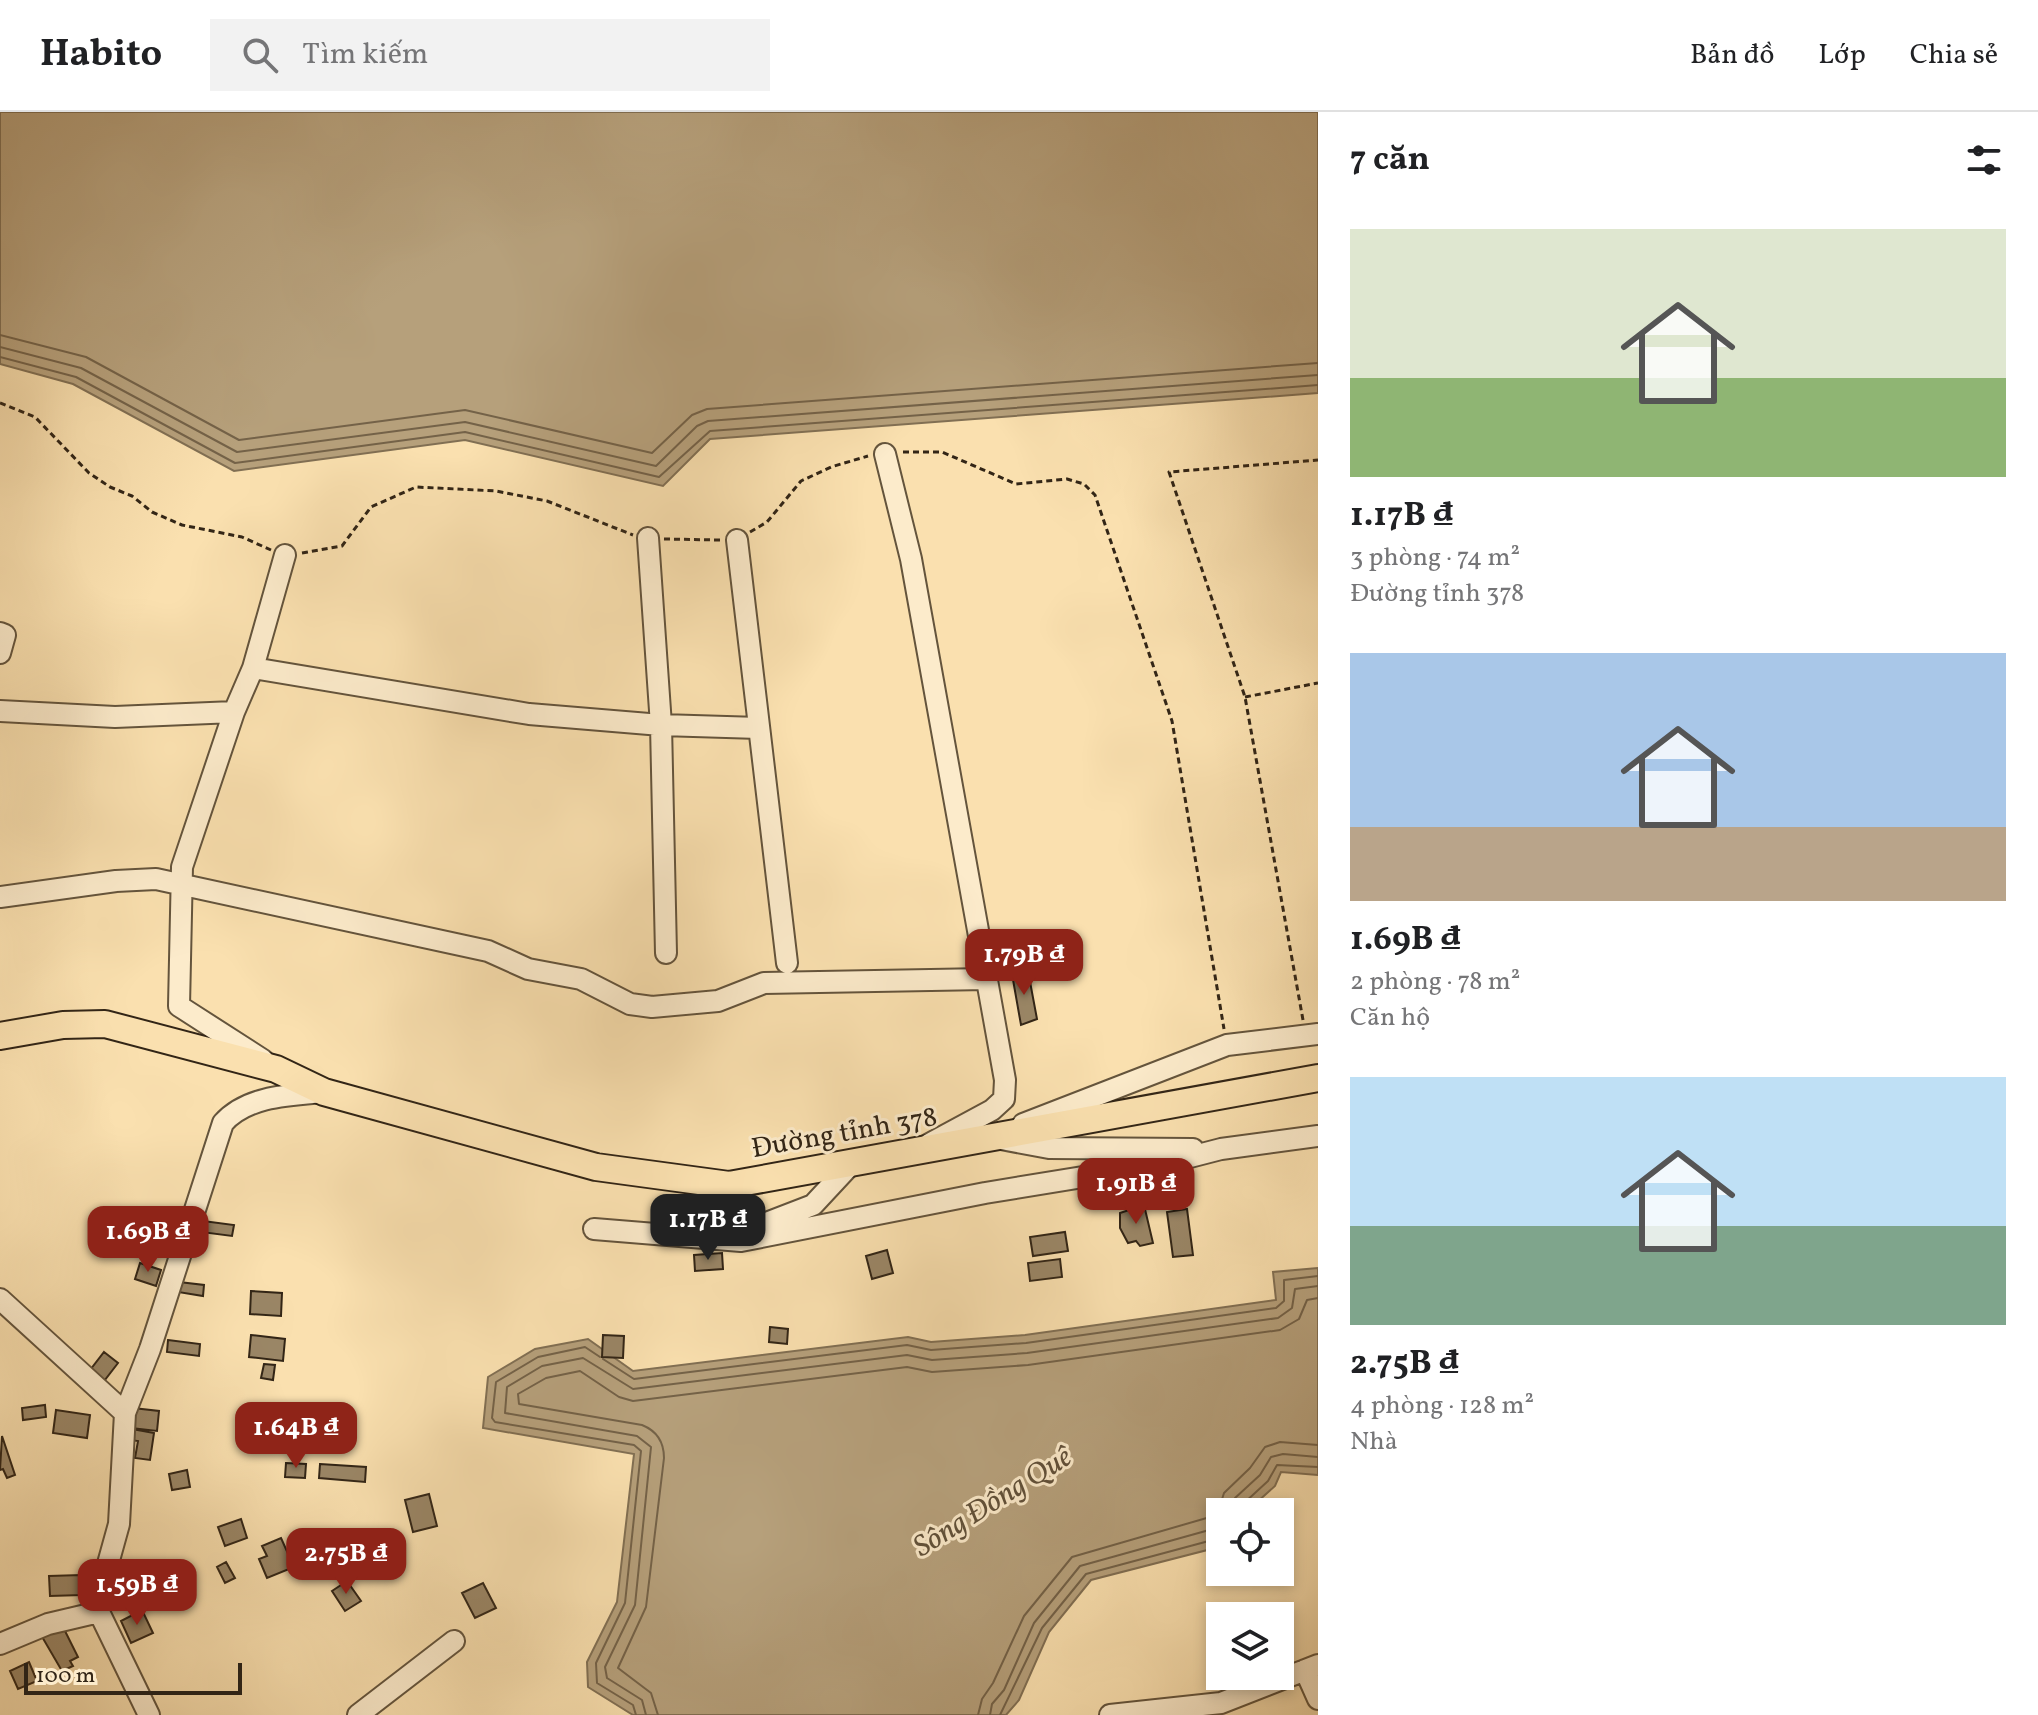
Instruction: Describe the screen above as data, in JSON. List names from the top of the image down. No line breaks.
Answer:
{"streets":{"main road":["Đường tỉnh 378"]},"water":["Sông Đồng Quê"],"scale_bar":"100 m","page":{"header":"Habito","search":"Tìm kiếm","nav":["Bản đồ","Lớp","Chia sẻ"],"heading":"7 căn","list":[{"name":"1.17B ₫","note":"3 phòng · 74 m² · Đường tỉnh 378"},{"name":"1.69B ₫","note":"2 phòng · 78 m² · Căn hộ"},{"name":"2.75B ₫","note":"4 phòng · 128 m² · Nhà"}],"price":["1.79B ₫","1.91B ₫","1.17B ₫","1.69B ₫","1.64B ₫","2.75B ₫","1.59B ₫"],"scale":"100 m"}}
